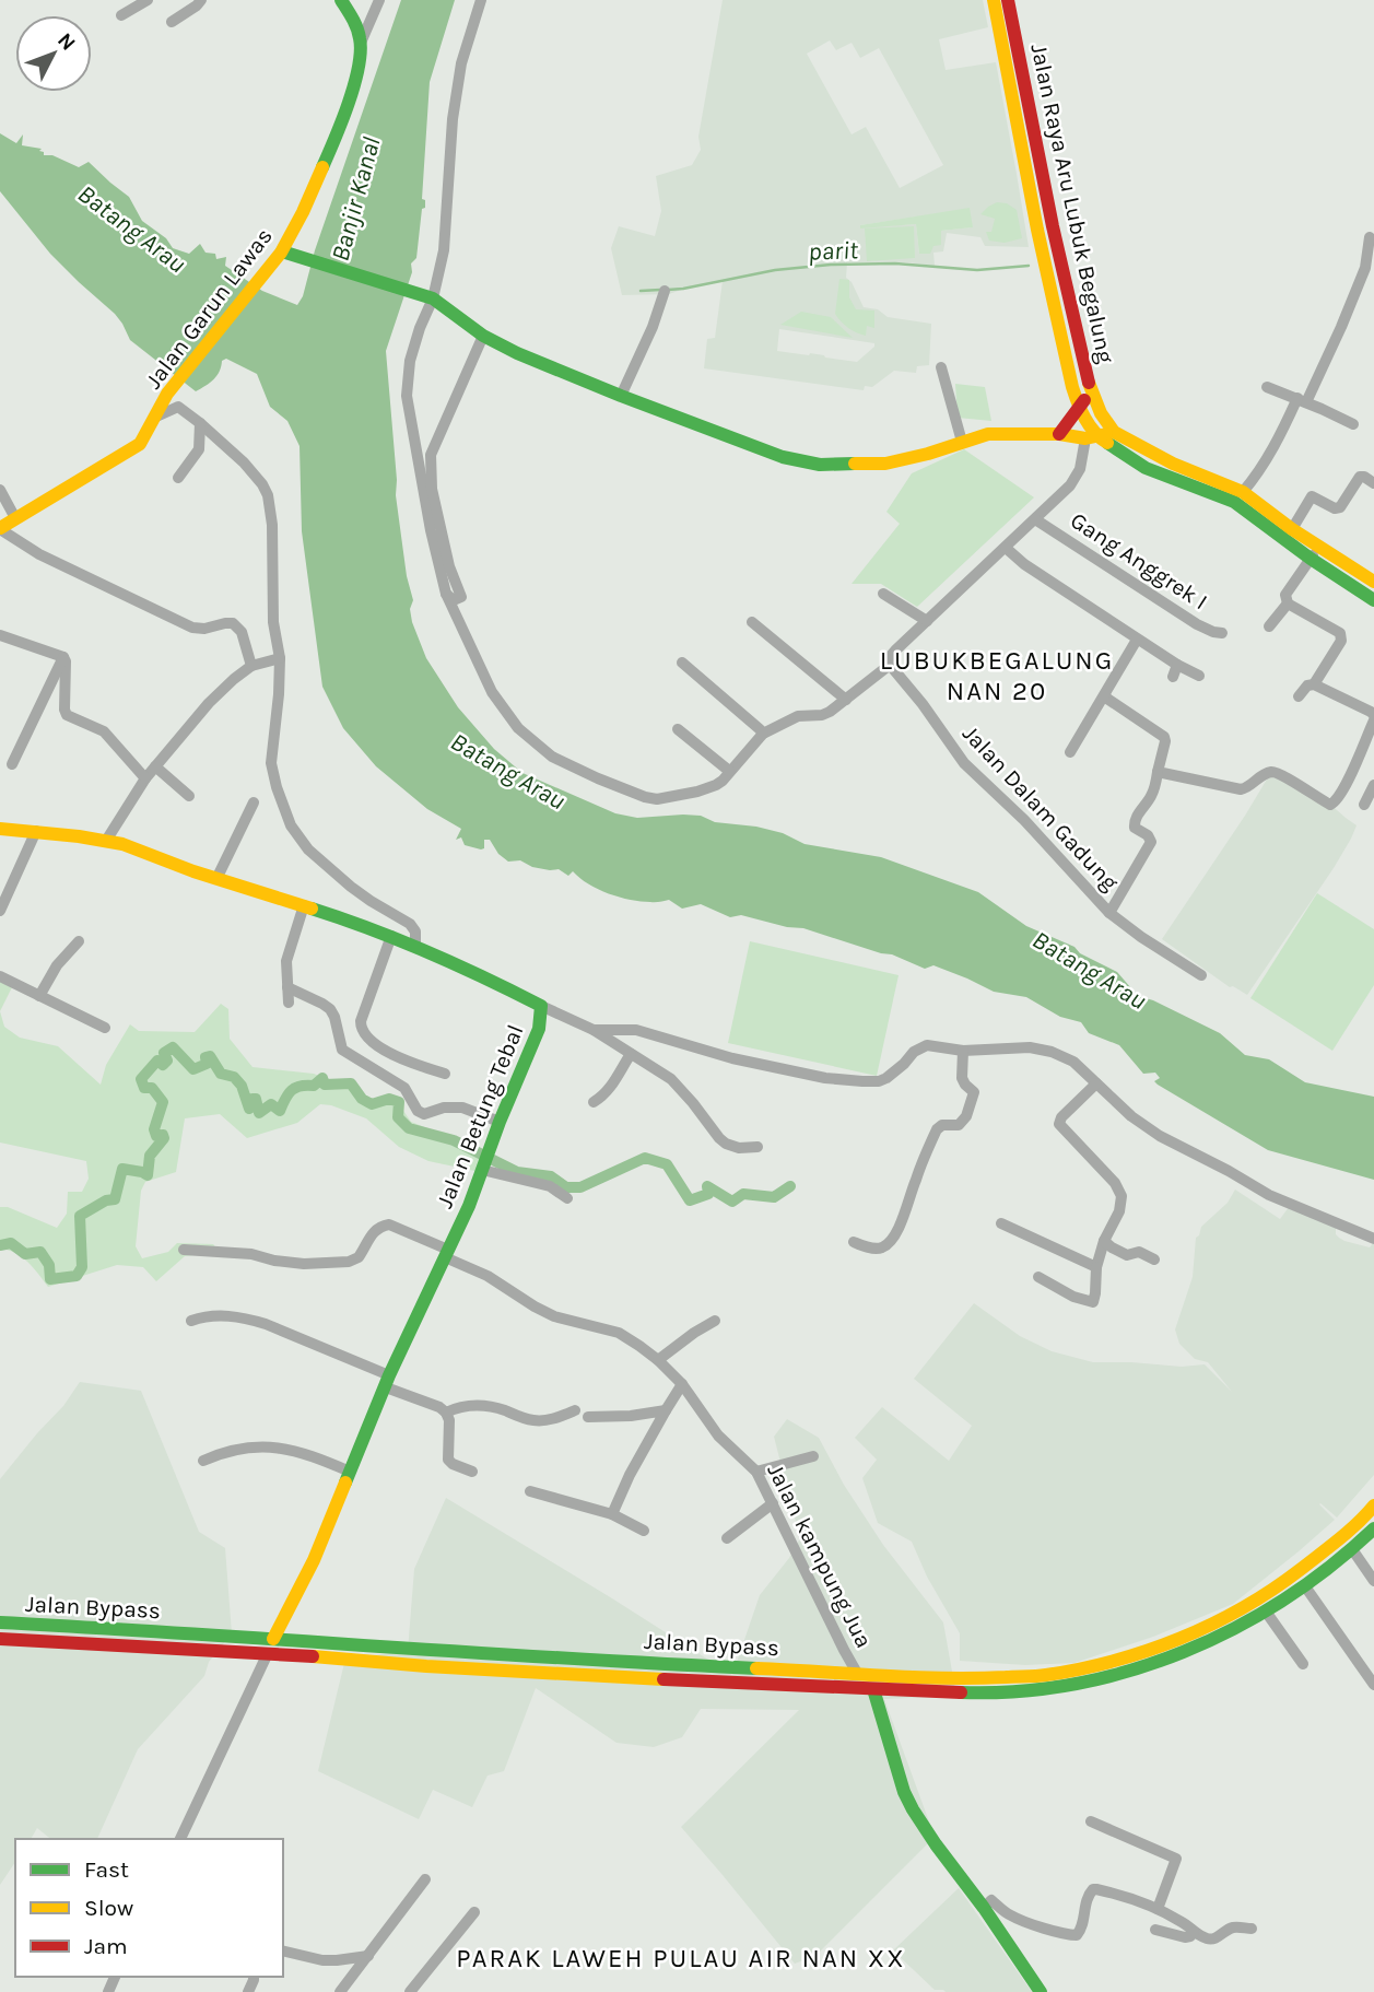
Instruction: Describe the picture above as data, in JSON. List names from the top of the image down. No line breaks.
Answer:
{"streets":{"main road":["Jalan Raya Aru Lubuk Begalung","Jalan Garun Lawas","Jalan Betung Tebal","Jalan Bypass"],"street":["Gang Anggrek I","Jalan Dalam Gadung","Jalan kampung Jua"]},"crossings":[["Jalan Betung Tebal","Jalan kampung Jua"],["Jalan Betung Tebal","Jalan Bypass"],["Jalan kampung Jua","Jalan Bypass"]],"districts":["LUBUKBEGALUNG NAN 20","PARAK LAWEH PULAU AIR NAN XX"],"water":["Banjir Kanal","Batang Arau","parit"],"legend":["Fast","Slow","Jam"],"north":"top right"}
